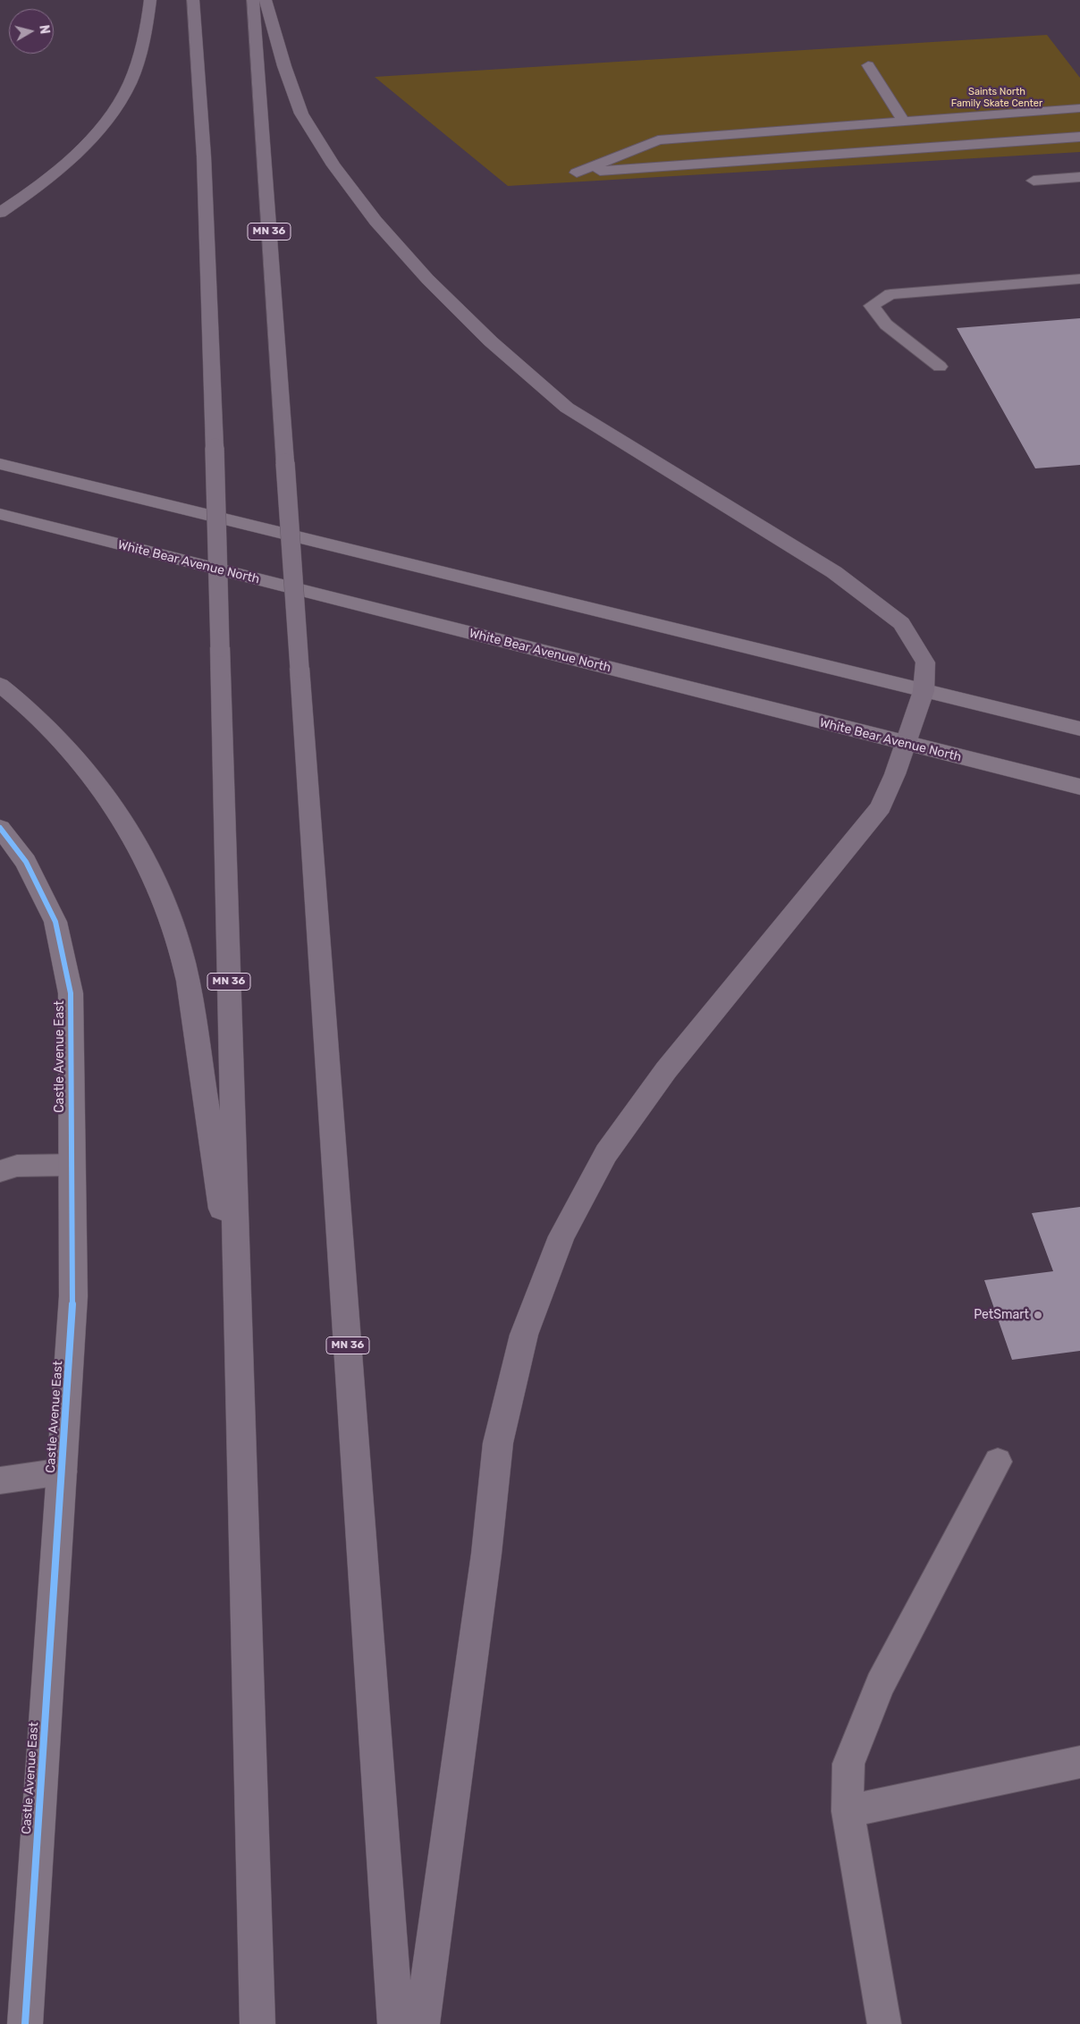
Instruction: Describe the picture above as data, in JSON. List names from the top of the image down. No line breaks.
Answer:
{"streets":{"highway":["MN 36"],"main road":["White Bear Avenue North"],"street":["Castle Avenue East"]},"parks":["Saints North Family Skate Center"],"places":["PetSmart"],"north":"right"}
